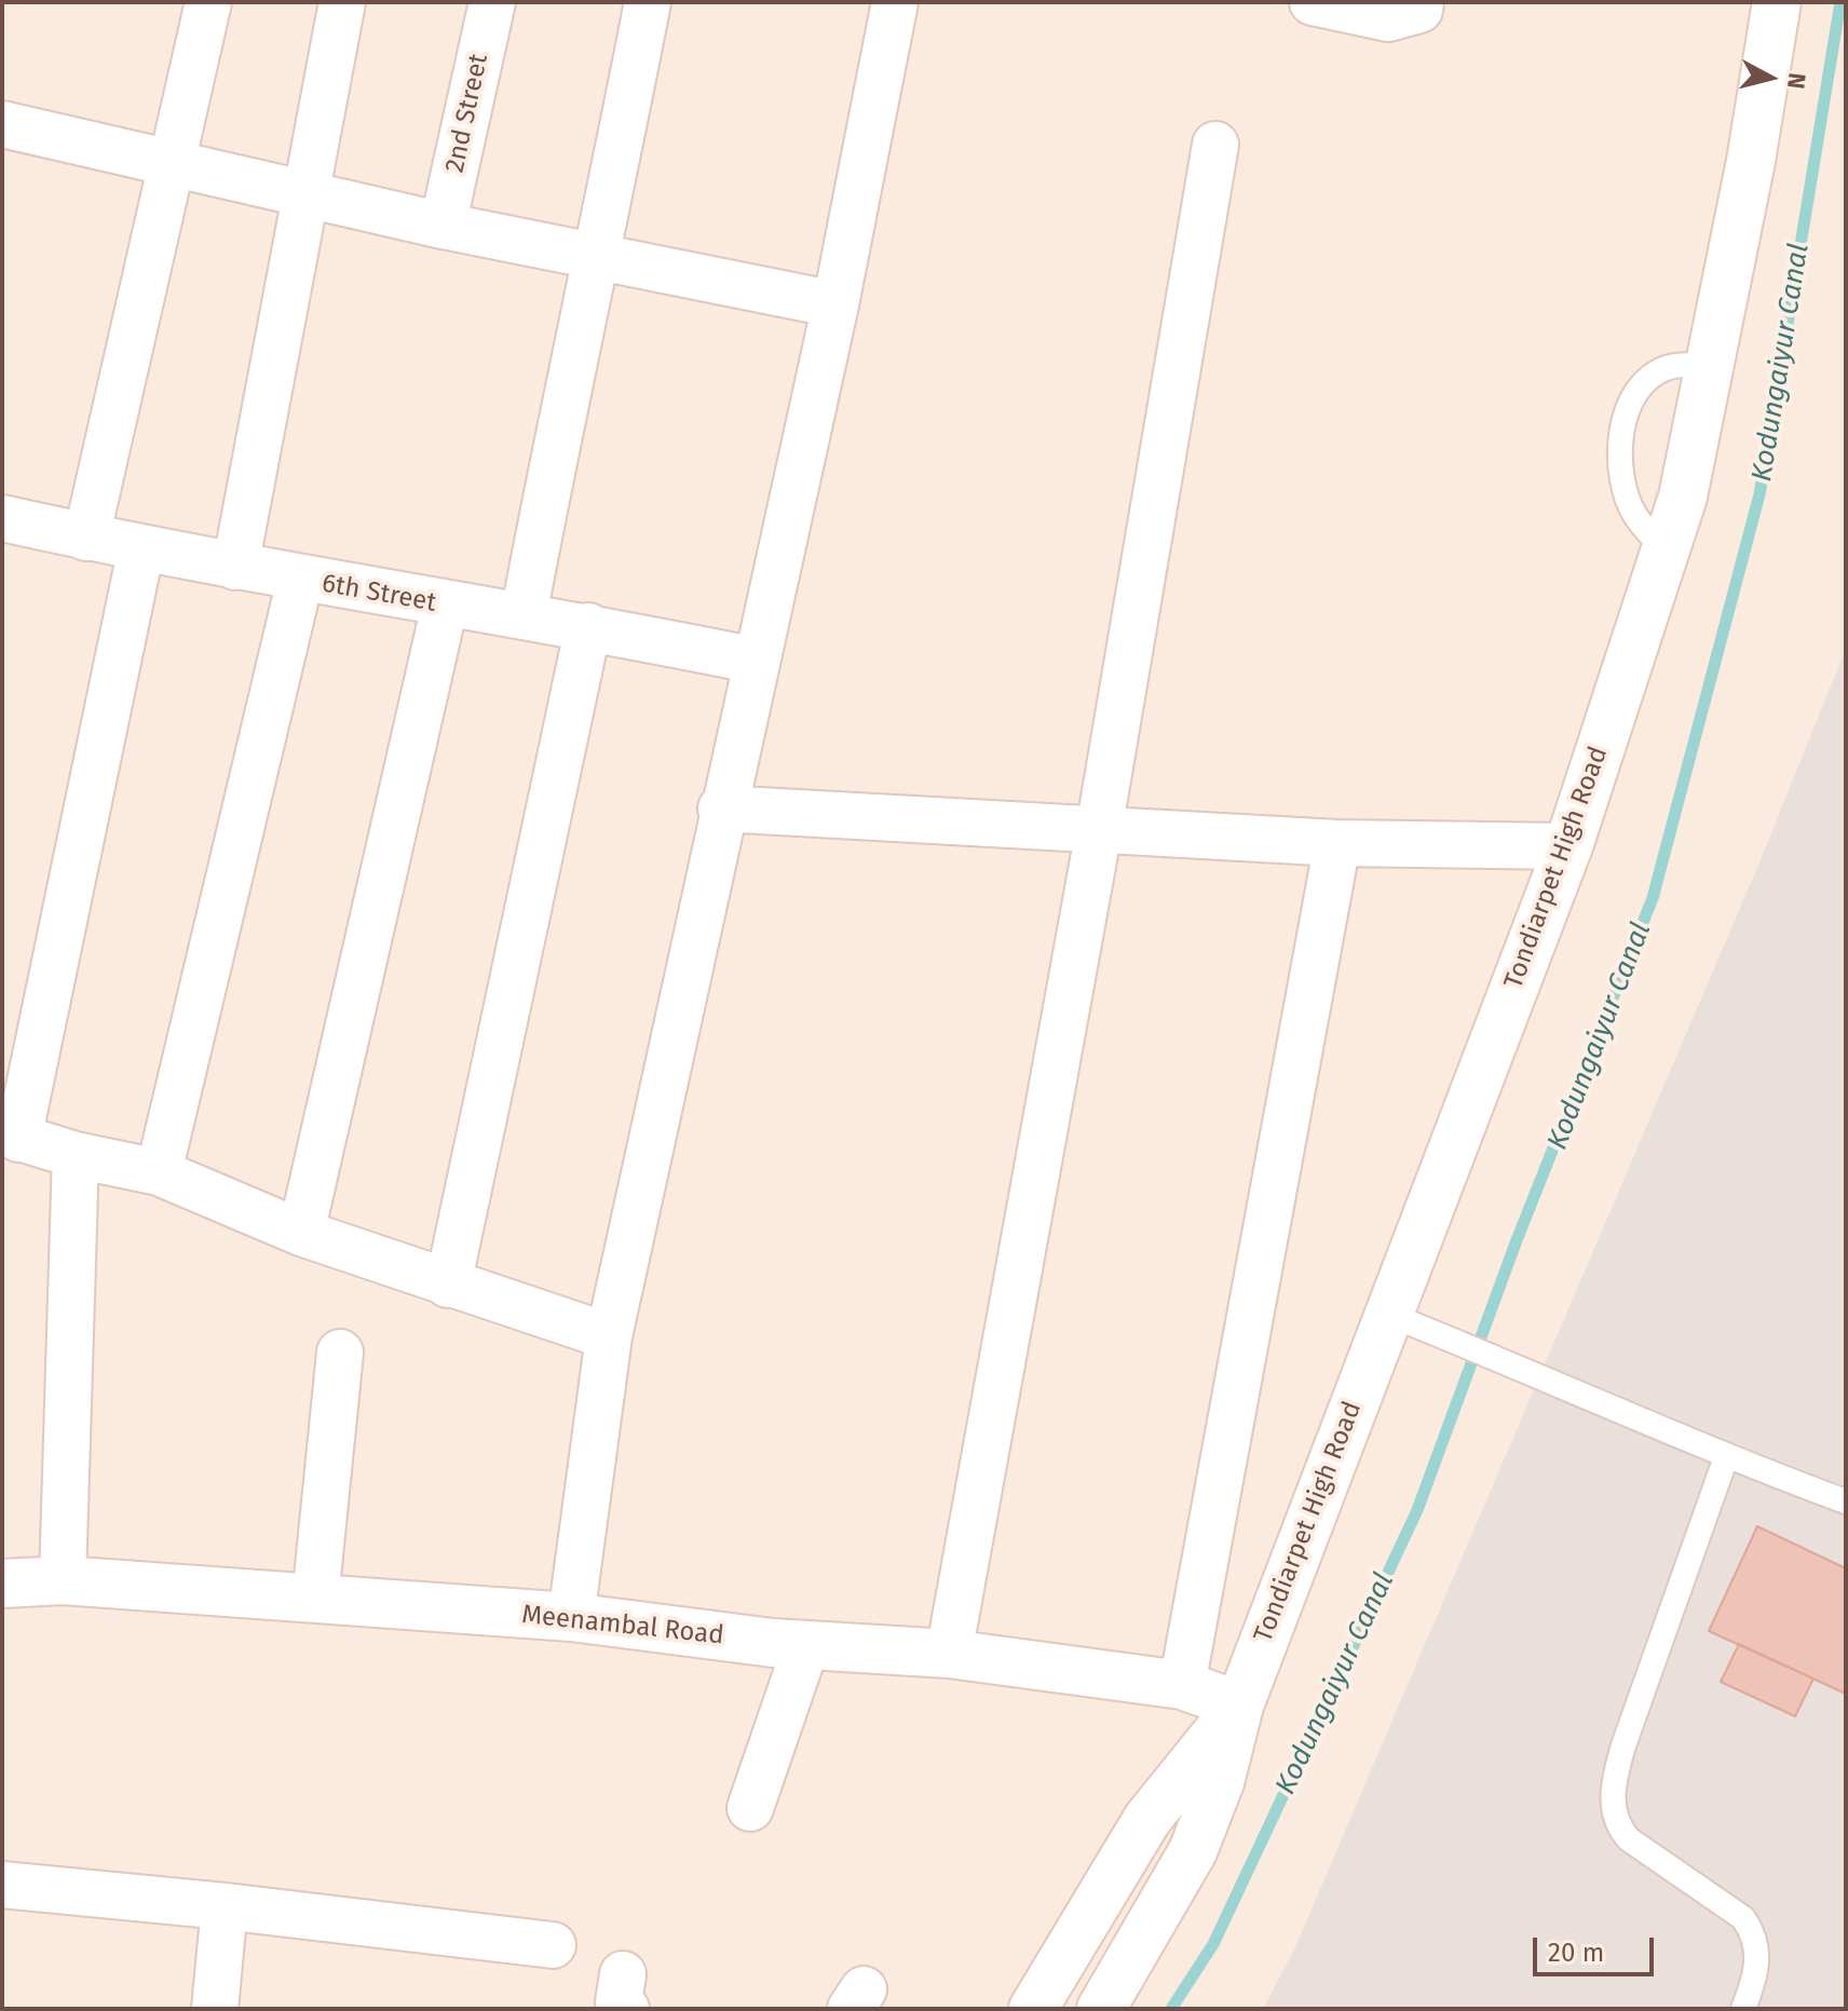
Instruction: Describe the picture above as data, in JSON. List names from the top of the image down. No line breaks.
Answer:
{"streets":{"main road":["Tondiarpet High Road","Meenambal Road"],"street":["2nd Street","6th Street"]},"crossings":[["Tondiarpet High Road","Meenambal Road"]],"water":["Kodungaiyur Canal"],"scale_bar":"20 m","north":"right"}
